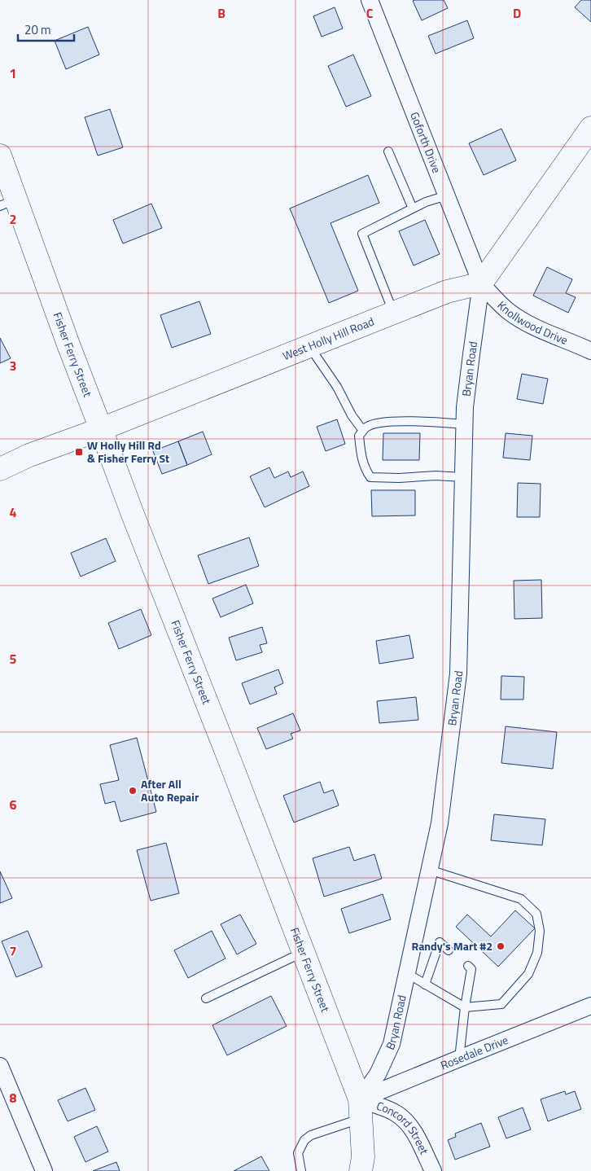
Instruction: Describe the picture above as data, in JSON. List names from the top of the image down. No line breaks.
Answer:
{"streets":{"street":["Goforth Drive","Knollwood Drive","West Holly Hill Road","Fisher Ferry Street","Bryan Road","Rosedale Drive","Concord Street"]},"crossings":[["Goforth Drive","Knollwood Drive"],["Goforth Drive","West Holly Hill Road"],["Goforth Drive","Bryan Road"],["Knollwood Drive","West Holly Hill Road"],["Knollwood Drive","Bryan Road"],["West Holly Hill Road","Fisher Ferry Street"],["West Holly Hill Road","Bryan Road"],["Fisher Ferry Street","Bryan Road"],["Fisher Ferry Street","Rosedale Drive"],["Fisher Ferry Street","Concord Street"],["Bryan Road","Rosedale Drive"],["Bryan Road","Concord Street"],["Rosedale Drive","Concord Street"]],"places":{"transit":["W Holly Hill Rd & Fisher Ferry St"],"other":["After All Auto Repair","Randy's Mart #2"]},"scale_bar":"20 m","grid":{"columns":["B","C","D"],"rows":["1","2","3","4","5","6","7","8"]}}
